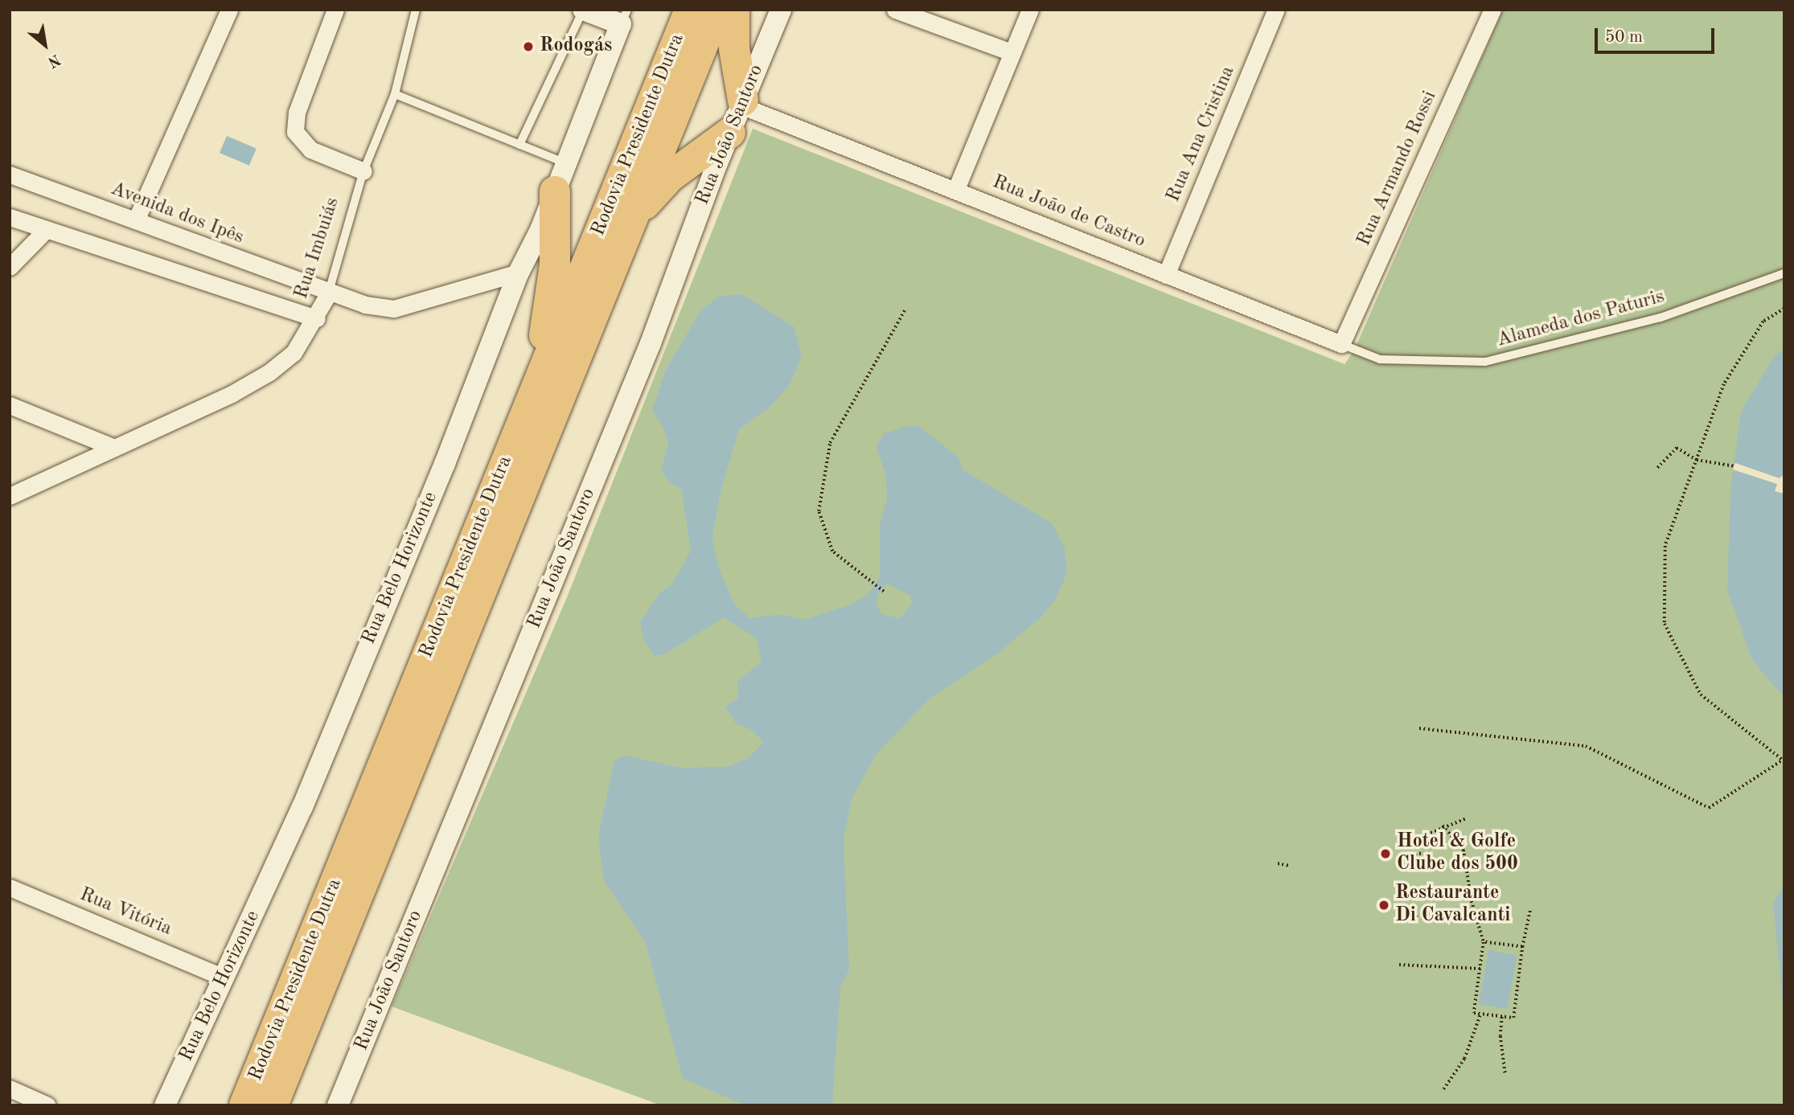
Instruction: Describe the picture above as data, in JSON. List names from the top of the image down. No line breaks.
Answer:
{"streets":{"highway":["Rodovia Presidente Dutra"],"street":["Rua Ana Cristina","Rua João Santoro","Rua Armando Rossi","Rua João de Castro","Avenida dos Ipês","Rua Imbuiás","Rua Belo Horizonte","Rua Vitória"],"lane":["Alameda dos Paturis"]},"crossings":[["Rua Ana Cristina","Rua João de Castro"],["Rua João Santoro","Rua João de Castro"],["Rua Armando Rossi","Rua João de Castro"],["Rua João de Castro","Alameda dos Paturis"],["Avenida dos Ipês","Rua Imbuiás"],["Avenida dos Ipês","Rua Belo Horizonte"],["Rua Belo Horizonte","Rua Vitória"]],"places":["Rodogás","Hotel & Golfe Clube dos 500","Restaurante Di Cavalcanti"],"scale_bar":"50 m","north":"bottom right"}
